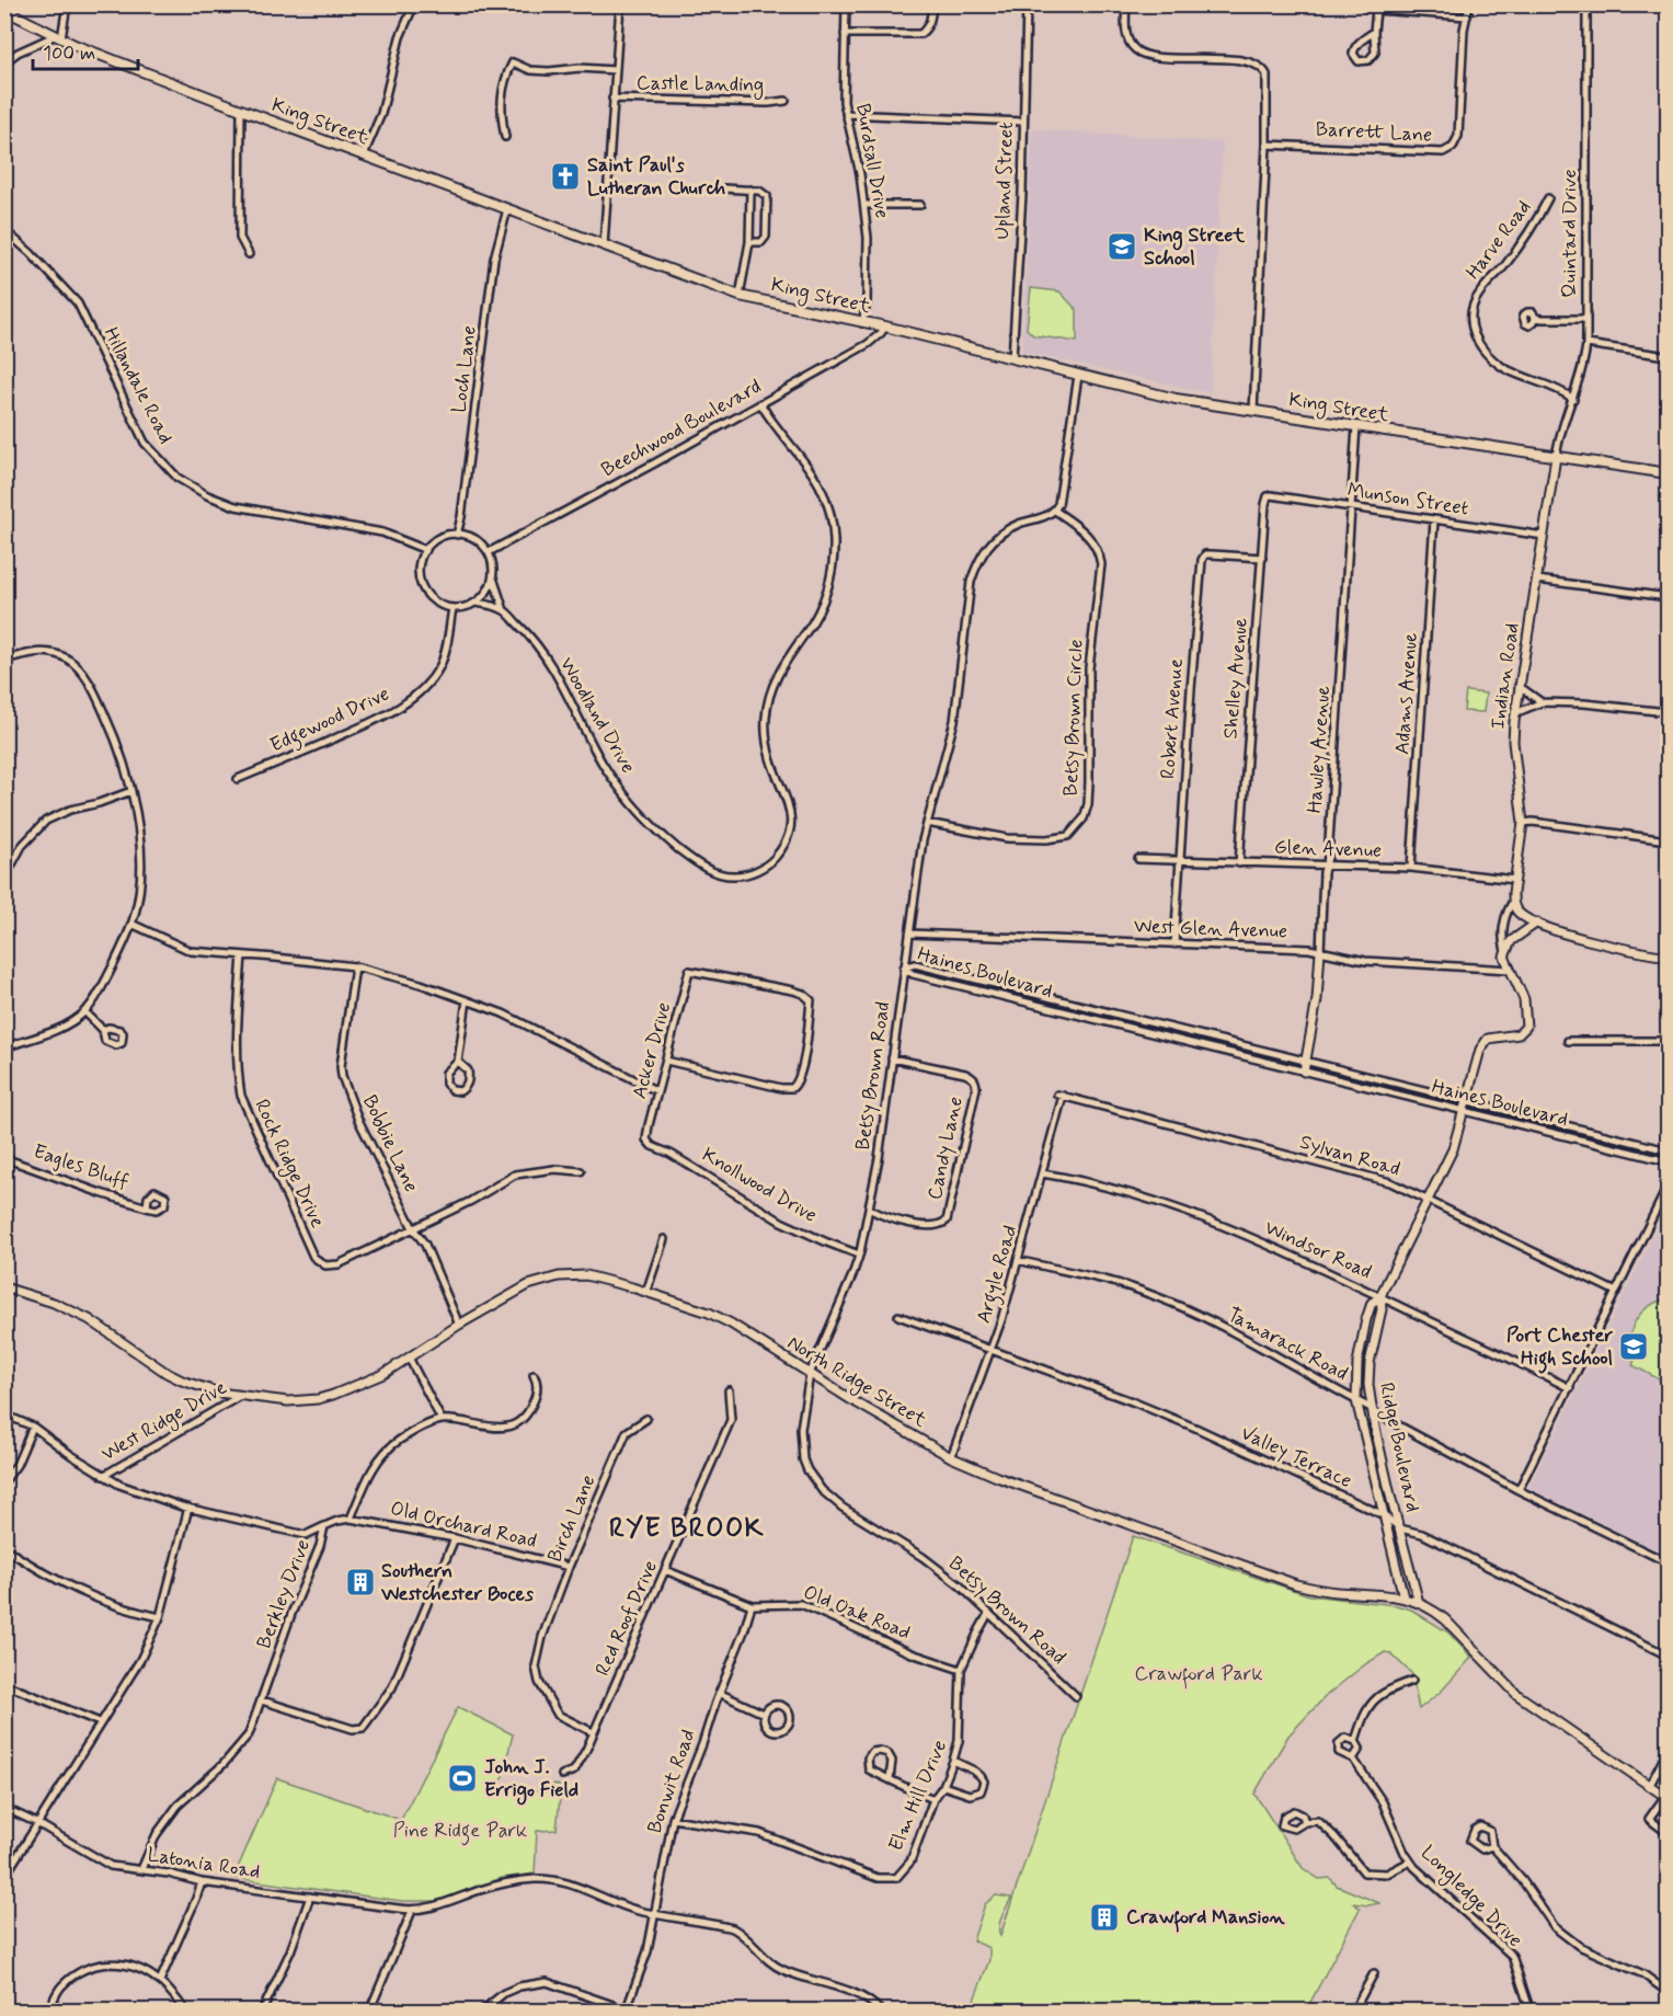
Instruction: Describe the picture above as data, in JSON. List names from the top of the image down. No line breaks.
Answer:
{"streets":{"main road":["King Street"],"street":["Castle Landing","Barrett Lane","Burdsall Drive","Upland Street","Quintard Drive","Harve Road","Loch Lane","Hillandale Road","Beechwood Boulevard","Munson Street","Indian Road","Shelley Avenue","Adams Avenue","Woodland Drive","Betsy Brown Circle","Robert Avenue","Edgewood Drive","Hawley Avenue","Glen Avenue","West Glen Avenue","Haines Boulevard","Acker Drive","Betsy Brown Road","Bobbie Lane","Candy Lane","Sylvan Road","Rock Ridge Drive","Eagles Bluff","Knollwood Drive","Windsor Road","Argyle Road","Tamarack Road","North Ridge Street","West Ridge Drive","Ridge Boulevard","Valley Terrace","Birch Lane","Old Orchard Road","Berkley Drive","Old Oak Road","Red Roof Drive","Bonwit Road","Elm Hill Drive","Latonia Road","Longledge Drive"]},"crossings":[["King Street","Burdsall Drive"],["King Street","Upland Street"],["King Street","Quintard Drive"],["King Street","Loch Lane"],["King Street","Beechwood Boulevard"],["King Street","Indian Road"],["King Street","Hawley Avenue"],["Quintard Drive","Harve Road"],["Quintard Drive","Indian Road"],["Loch Lane","Hillandale Road"],["Loch Lane","Beechwood Boulevard"],["Loch Lane","Woodland Drive"],["Loch Lane","Edgewood Drive"],["Hillandale Road","Beechwood Boulevard"],["Hillandale Road","Woodland Drive"],["Hillandale Road","Edgewood Drive"],["Beechwood Boulevard","Woodland Drive"],["Beechwood Boulevard","Edgewood Drive"],["Munson Street","Indian Road"],["Munson Street","Shelley Avenue"],["Munson Street","Adams Avenue"],["Munson Street","Hawley Avenue"],["Indian Road","Glen Avenue"],["Indian Road","West Glen Avenue"],["Indian Road","Haines Boulevard"],["Indian Road","Ridge Boulevard"],["Shelley Avenue","Robert Avenue"],["Shelley Avenue","Glen Avenue"],["Adams Avenue","Glen Avenue"],["Woodland Drive","Edgewood Drive"],["Betsy Brown Circle","Betsy Brown Road"],["Robert Avenue","Glen Avenue"],["Robert Avenue","West Glen Avenue"],["Hawley Avenue","Glen Avenue"],["Hawley Avenue","West Glen Avenue"],["Hawley Avenue","Haines Boulevard"],["West Glen Avenue","Betsy Brown Road"],["Haines Boulevard","Betsy Brown Road"],["Haines Boulevard","Ridge Boulevard"],["Acker Drive","Knollwood Drive"],["Betsy Brown Road","Candy Lane"],["Betsy Brown Road","Knollwood Drive"],["Betsy Brown Road","North Ridge Street"],["Betsy Brown Road","Elm Hill Drive"],["Bobbie Lane","Rock Ridge Drive"],["Bobbie Lane","North Ridge Street"],["Sylvan Road","Argyle Road"],["Sylvan Road","Ridge Boulevard"],["Windsor Road","Argyle Road"],["Windsor Road","Ridge Boulevard"],["Argyle Road","Tamarack Road"],["Argyle Road","North Ridge Street"],["Argyle Road","Valley Terrace"],["Tamarack Road","Ridge Boulevard"],["North Ridge Street","West Ridge Drive"],["North Ridge Street","Ridge Boulevard"],["Ridge Boulevard","Valley Terrace"],["Birch Lane","Old Orchard Road"],["Birch Lane","Red Roof Drive"],["Old Orchard Road","Berkley Drive"],["Berkley Drive","Latonia Road"],["Old Oak Road","Red Roof Drive"],["Old Oak Road","Bonwit Road"],["Old Oak Road","Elm Hill Drive"],["Bonwit Road","Elm Hill Drive"]],"districts":["RYE BROOK"],"parks":["Crawford Park","Pine Ridge Park"],"places":{"church":["Saint Paul's Lutheran Church"],"school or university":["King Street School","Port Chester High School"],"building":["Southern Westchester Boces","Crawford Mansion"],"sports":["John J. Errigo Field"]},"scale_bar":"100 m"}
